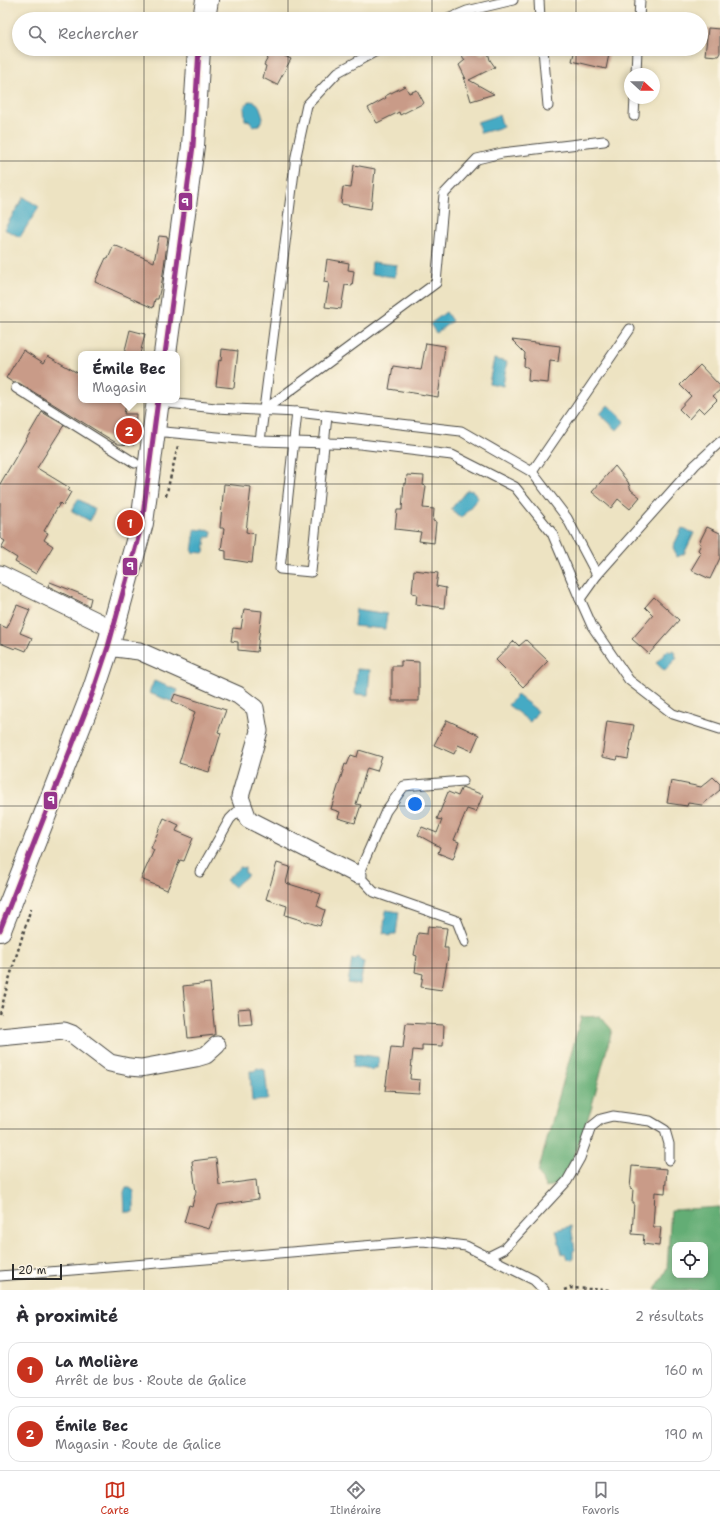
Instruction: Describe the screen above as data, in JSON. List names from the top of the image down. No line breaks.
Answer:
{"lines":["transit line 9"],"scale_bar":"20 m","north":"right","page":{"search":"Rechercher","popup":["Émile Bec","Magasin"],"pins":["2","1"],"scale":"20 m","heading":["À proximité","2 résultats"],"list":[{"mark":"1","name":"La Molière","note":"Arrêt de bus · Route de Galice","value":"160 m"},{"mark":"2","name":"Émile Bec","note":"Magasin · Route de Galice","value":"190 m"}],"nav":["Carte","Itinéraire","Favoris"]}}
